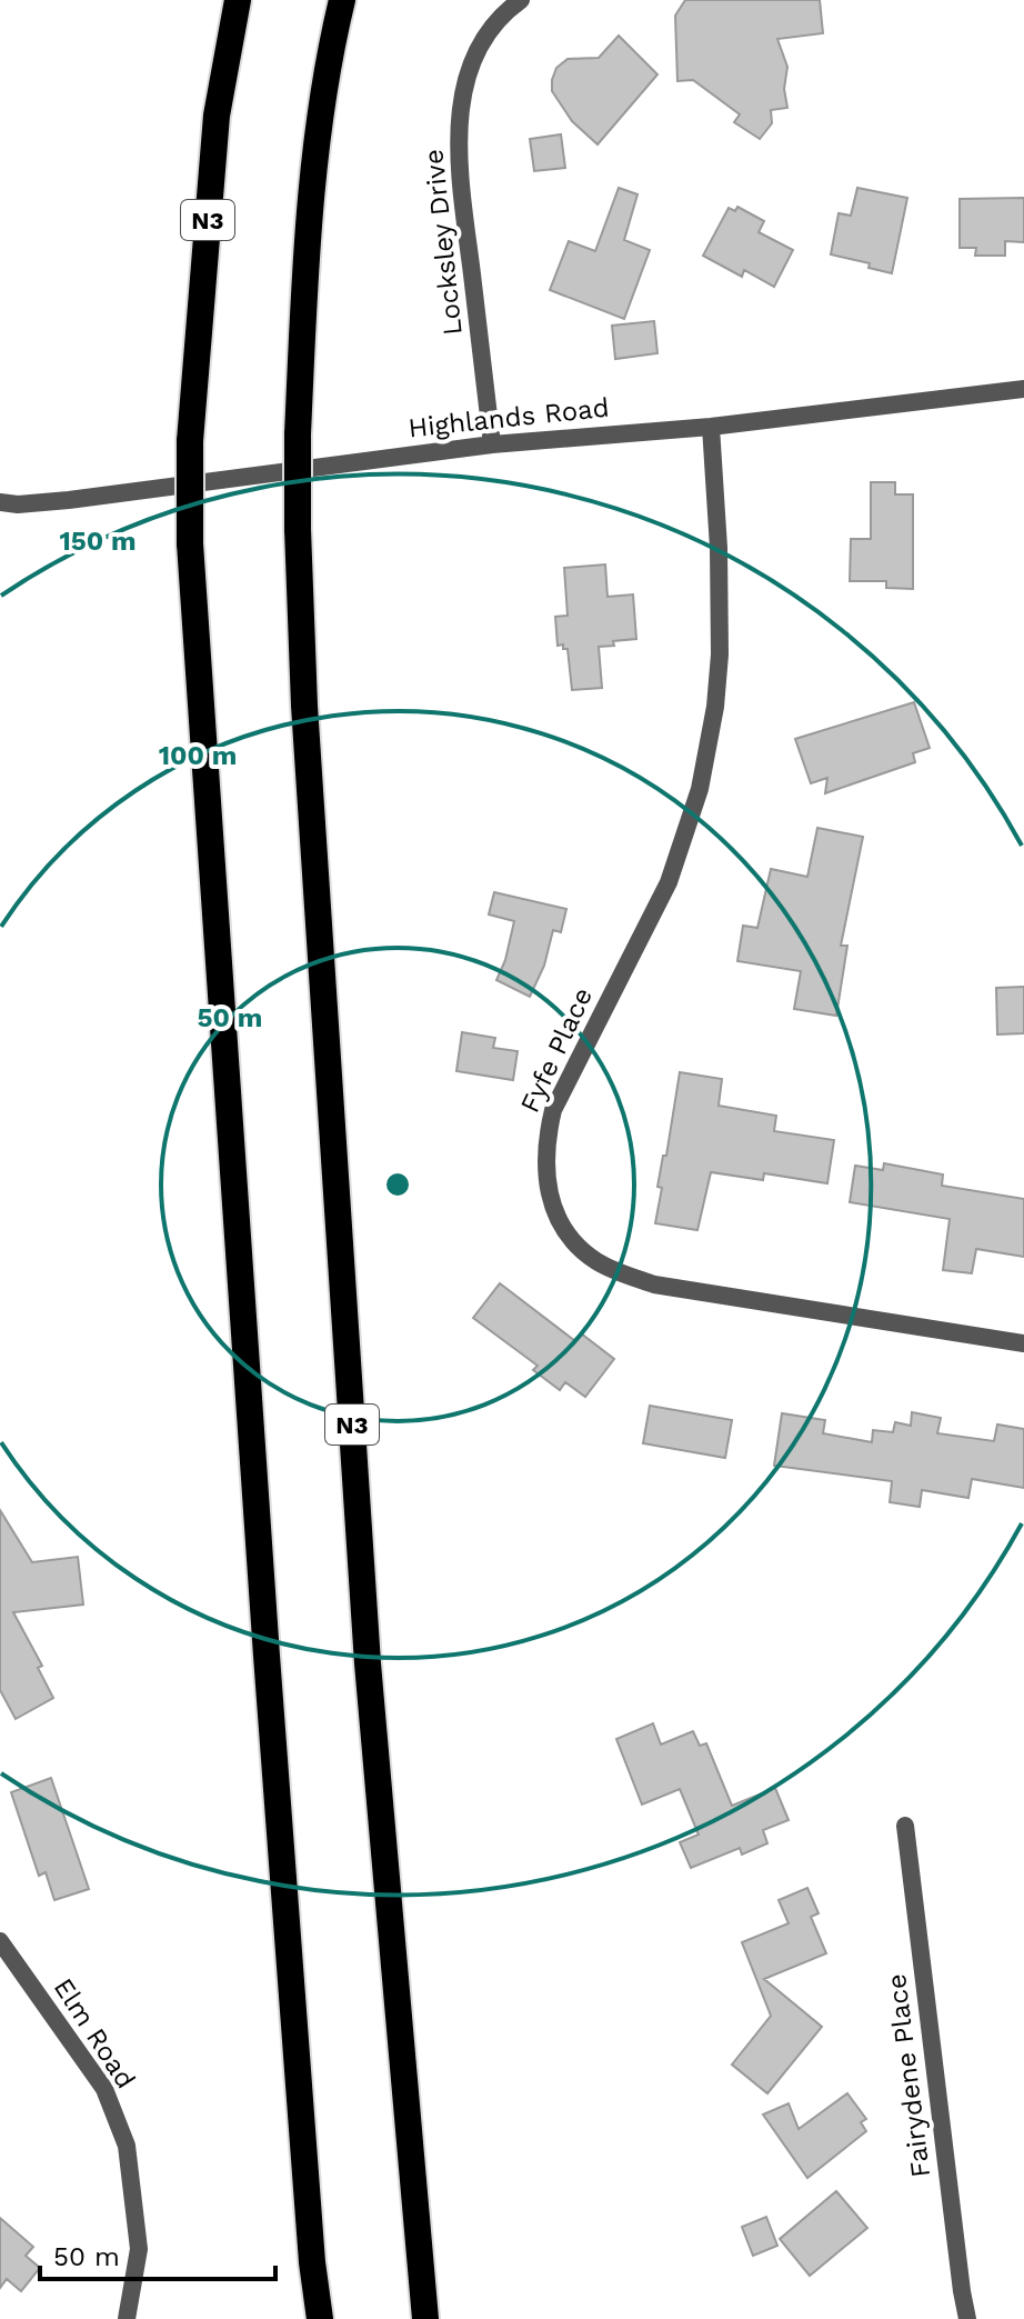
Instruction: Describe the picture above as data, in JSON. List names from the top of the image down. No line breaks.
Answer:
{"streets":{"highway":["N3"],"street":["Locksley Drive","Highlands Road","Fyfe Place","Elm Road","Fairydene Place"]},"crossings":[["Locksley Drive","Highlands Road"],["Highlands Road","Fyfe Place"]],"scale_bar":"50 m","rings":["150 m","100 m","50 m"]}
